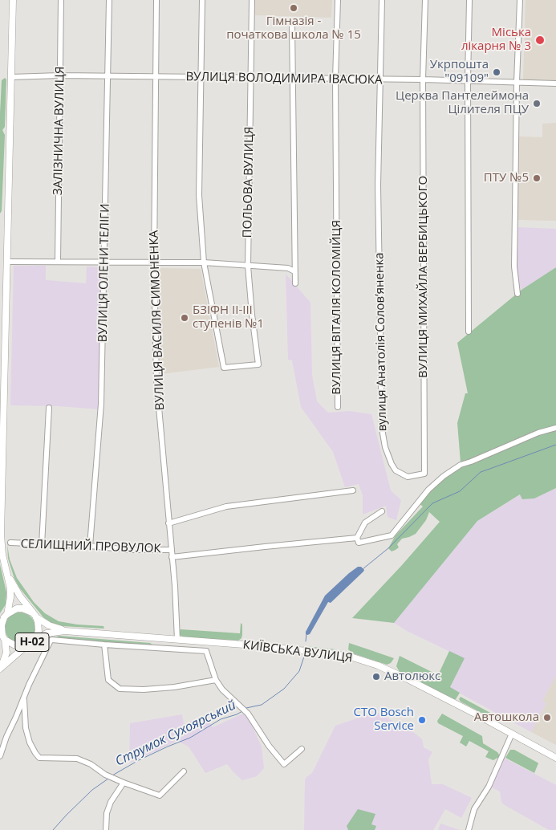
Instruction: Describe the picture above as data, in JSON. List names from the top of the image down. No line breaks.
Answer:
{"streets":{"main road":["Н-02","КИЇВСЬКА ВУЛИЦЯ"],"street":["ВУЛИЦЯ ВОЛОДИМИРА ІВАСЮКА","ЗАЛІЗНИЧНА ВУЛИЦЯ","ПОЛЬОВА ВУЛИЦЯ","ВУЛИЦЯ ОЛЕНИ ТЕЛІГИ","ВУЛИЦЯ МИХАЙЛА ВЕРБИЦЬКОГО","ВУЛИЦЯ ВІТАЛІЯ КОЛОМІЙЦЯ","ВУЛИЦЯ ВАСИЛЯ СИМОНЕНКА","вулиця Анатолія Соловʼяненка","СЕЛИЩНИЙ ПРОВУЛОК"]},"crossings":[["ВУЛИЦЯ ВОЛОДИМИРА ІВАСЮКА","ЗАЛІЗНИЧНА ВУЛИЦЯ"],["ВУЛИЦЯ ВОЛОДИМИРА ІВАСЮКА","ПОЛЬОВА ВУЛИЦЯ"],["ВУЛИЦЯ ВОЛОДИМИРА ІВАСЮКА","ВУЛИЦЯ ОЛЕНИ ТЕЛІГИ"],["ВУЛИЦЯ ВОЛОДИМИРА ІВАСЮКА","ВУЛИЦЯ МИХАЙЛА ВЕРБИЦЬКОГО"],["ВУЛИЦЯ ВОЛОДИМИРА ІВАСЮКА","ВУЛИЦЯ ВІТАЛІЯ КОЛОМІЙЦЯ"],["ВУЛИЦЯ ВОЛОДИМИРА ІВАСЮКА","ВУЛИЦЯ ВАСИЛЯ СИМОНЕНКА"],["ВУЛИЦЯ ВОЛОДИМИРА ІВАСЮКА","вулиця Анатолія Соловʼяненка"],["ВУЛИЦЯ ОЛЕНИ ТЕЛІГИ","СЕЛИЩНИЙ ПРОВУЛОК"],["ВУЛИЦЯ МИХАЙЛА ВЕРБИЦЬКОГО","вулиця Анатолія Соловʼяненка"],["ВУЛИЦЯ ВАСИЛЯ СИМОНЕНКА","СЕЛИЩНИЙ ПРОВУЛОК"],["ВУЛИЦЯ ВАСИЛЯ СИМОНЕНКА","КИЇВСЬКА ВУЛИЦЯ"],["Н-02","КИЇВСЬКА ВУЛИЦЯ"]],"water":["Струмок Сухоярський"],"places":["Гімназія - початкова школа № 15","Міська лікарня № 3","Укрпошта \"09109\"","Церква Пантелеймона Цілителя ПЦУ","ПТУ №5","БЗІФН ІІ-ІІІ ступенів №1","Автолюкс","Автошкола","СТО Bosch Service"]}
